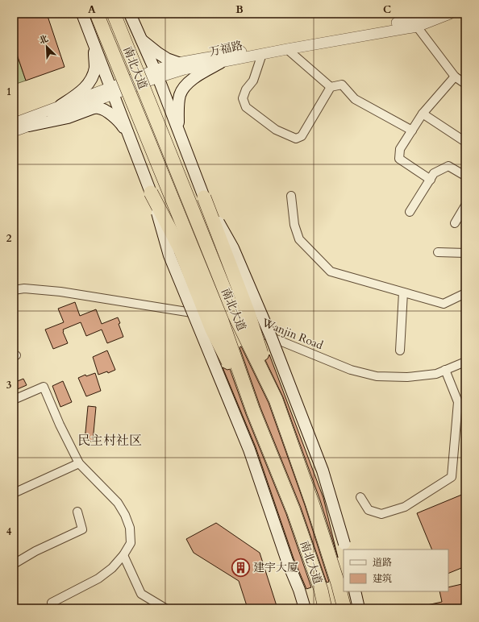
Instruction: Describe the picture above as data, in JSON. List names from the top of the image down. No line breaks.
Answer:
{"streets":{"highway":["南北大道"],"street":["万福路","Wanjin Road"]},"crossings":[["万福路","南北大道"]],"districts":["民主村社区"],"places":{"building":["建宇大厦"]},"legend":["道路","建筑"],"north":"top left","grid":{"columns":["A","B","C"],"rows":["1","2","3","4"]}}
